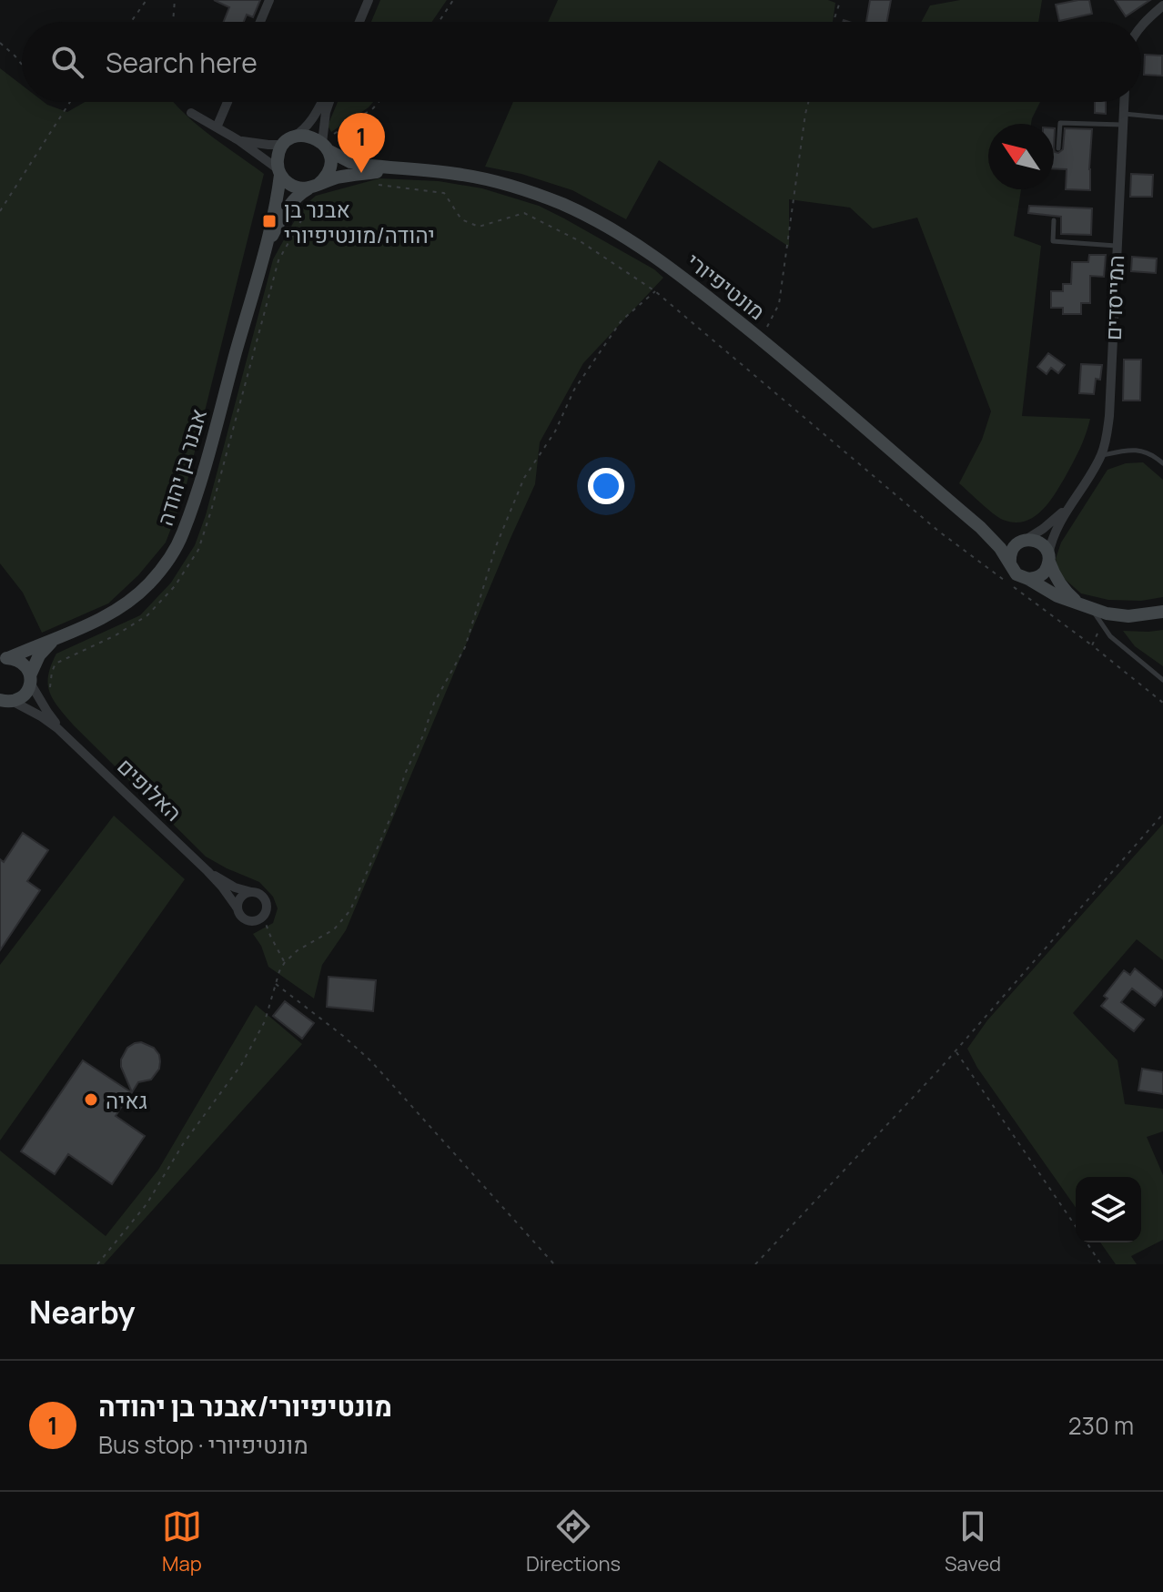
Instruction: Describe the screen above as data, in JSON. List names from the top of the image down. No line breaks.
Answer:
{"streets":{"street":["מונטיפיורי","המייסדים","אבנר בן יהודה","האלופים"]},"crossings":[["מונטיפיורי","המייסדים"],["מונטיפיורי","אבנר בן יהודה"],["אבנר בן יהודה","האלופים"]],"places":{"transit":["אבנר בן יהודה/מונטיפיורי"],"other":["גאיה"]},"north":"top left","page":{"search":"Search here","pins":"1","heading":"Nearby","list":[{"mark":"1","name":"מונטיפיורי/אבנר בן יהודה","note":"Bus stop · מונטיפיורי","value":"230 m"}],"nav":["Map","Directions","Saved"]}}
